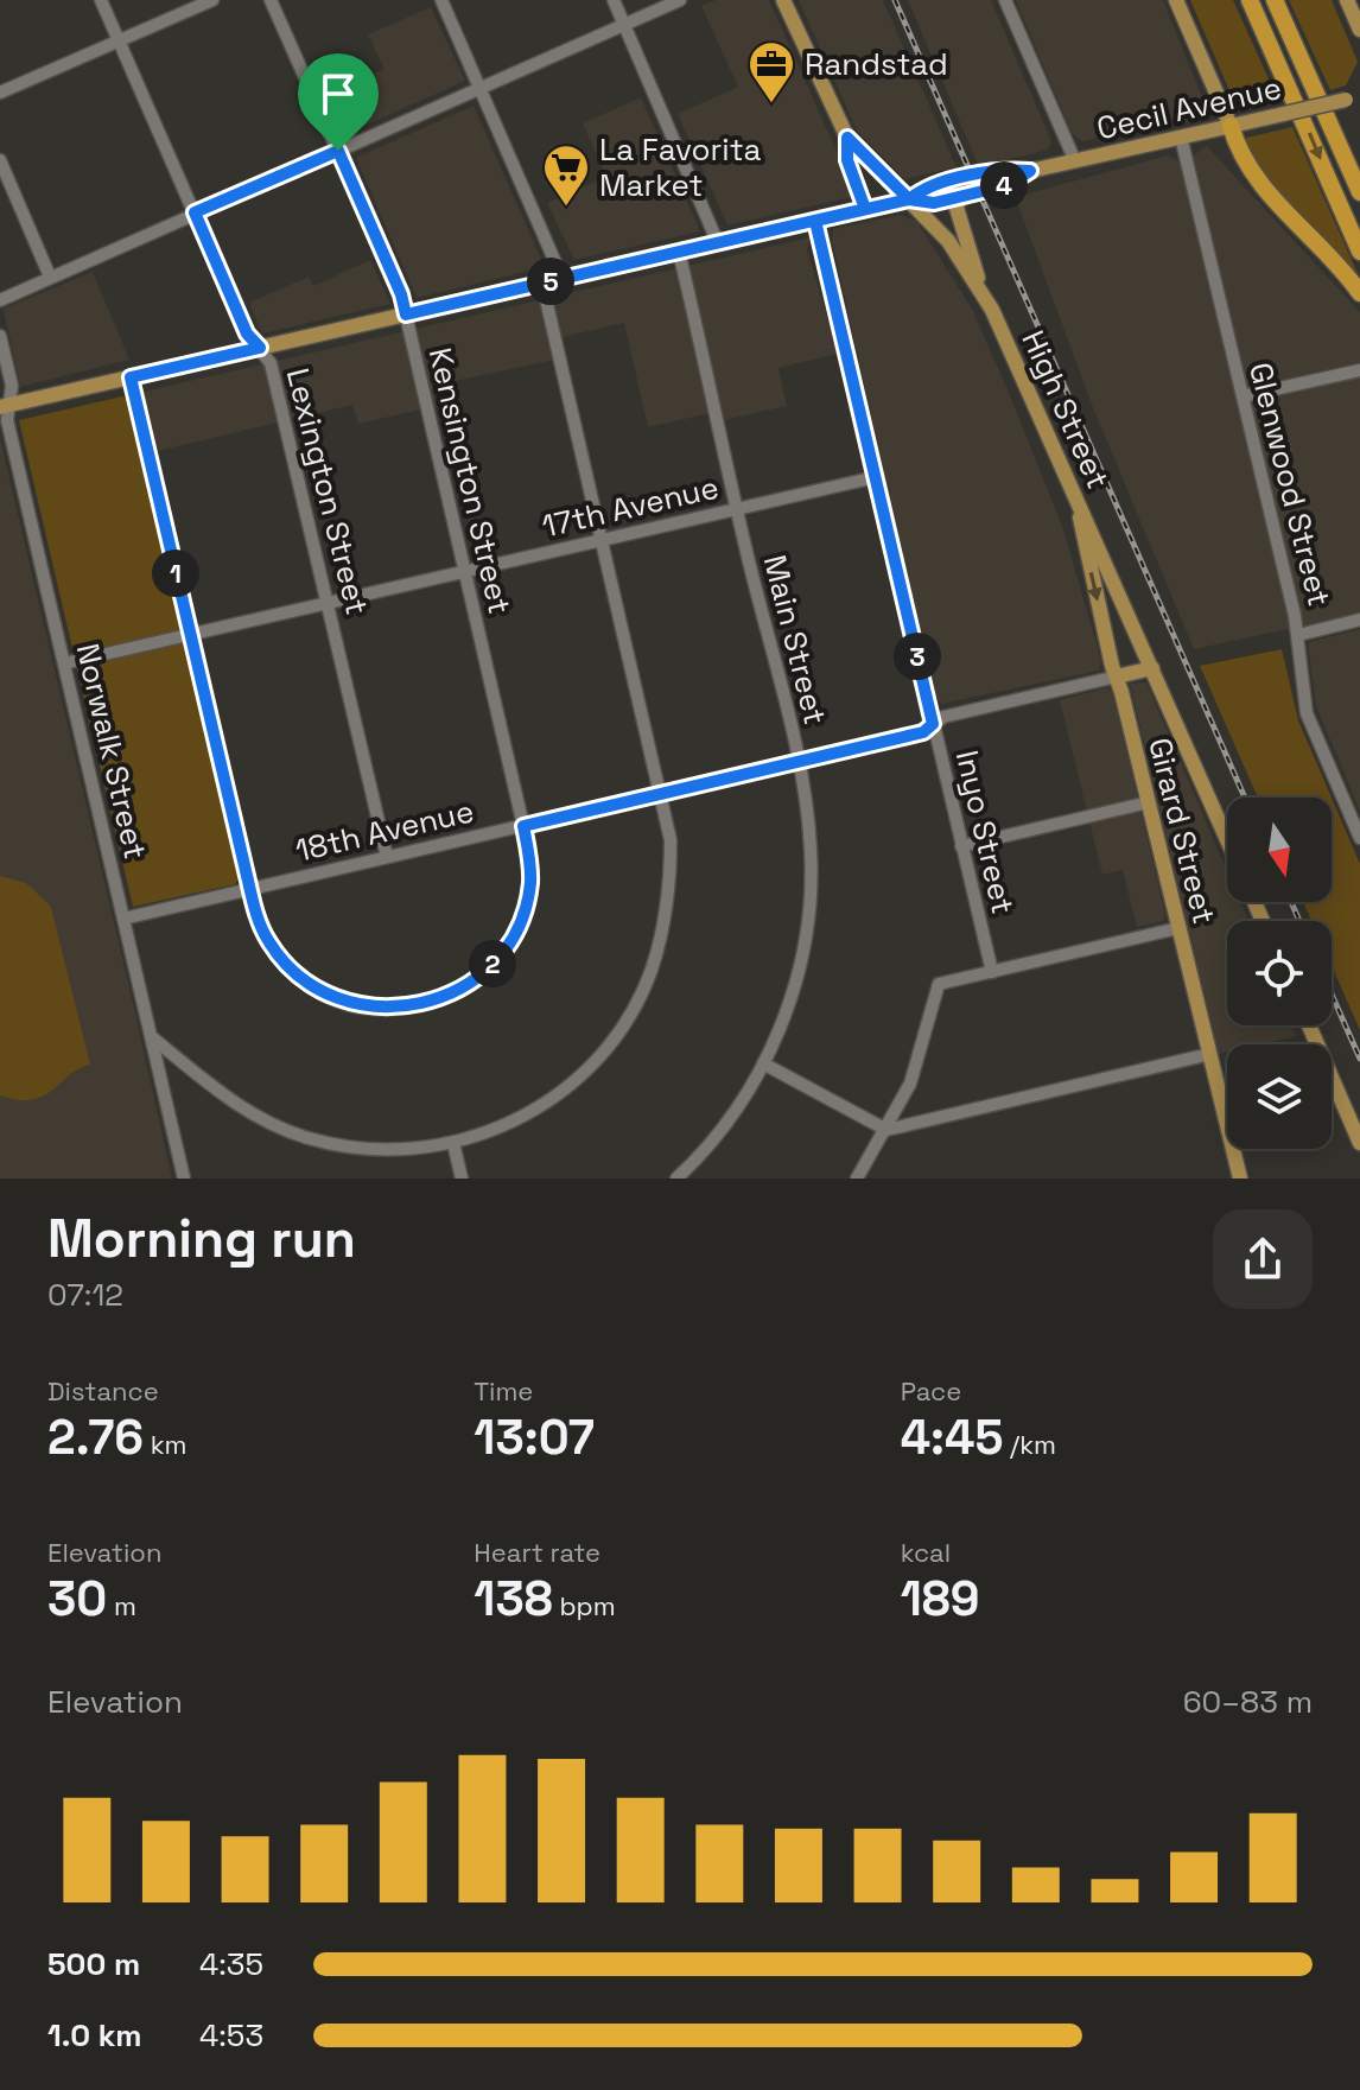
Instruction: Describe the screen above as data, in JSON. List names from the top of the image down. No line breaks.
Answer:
{"streets":{"main road":["Cecil Avenue","High Street","18th Avenue","Girard Street"],"street":["Kensington Street","Glenwood Street","Lexington Street","17th Avenue","Main Street","Norwalk Street","Inyo Street"]},"crossings":[["Cecil Avenue","High Street"],["Cecil Avenue","Kensington Street"],["Cecil Avenue","Glenwood Street"],["Cecil Avenue","Lexington Street"],["Cecil Avenue","Main Street"],["Cecil Avenue","Norwalk Street"],["Cecil Avenue","Inyo Street"],["High Street","18th Avenue"],["High Street","Girard Street"],["Kensington Street","17th Avenue"],["Kensington Street","18th Avenue"],["Lexington Street","17th Avenue"],["Lexington Street","18th Avenue"],["17th Avenue","Main Street"],["17th Avenue","Norwalk Street"],["17th Avenue","Inyo Street"],["Main Street","18th Avenue"],["Norwalk Street","18th Avenue"],["18th Avenue","Girard Street"],["18th Avenue","Inyo Street"]],"places":{"office":["Randstad"],"supermarket":["La Favorita Market"]},"north":"bottom","page":{"pins":["4","5","1","3","2"],"heading":["Morning run","07:12"],"stats":[["Distance","2.76 km"],["Time","13:07"],["Pace","4:45 /km"],["Elevation","30 m"],["Heart rate","138 bpm"],["kcal","189"]],"chart":["Elevation","60–83 m"],"list":[{"name":"500 m","note":"4:35"},{"name":"1.0 km","note":"4:53"}]}}
